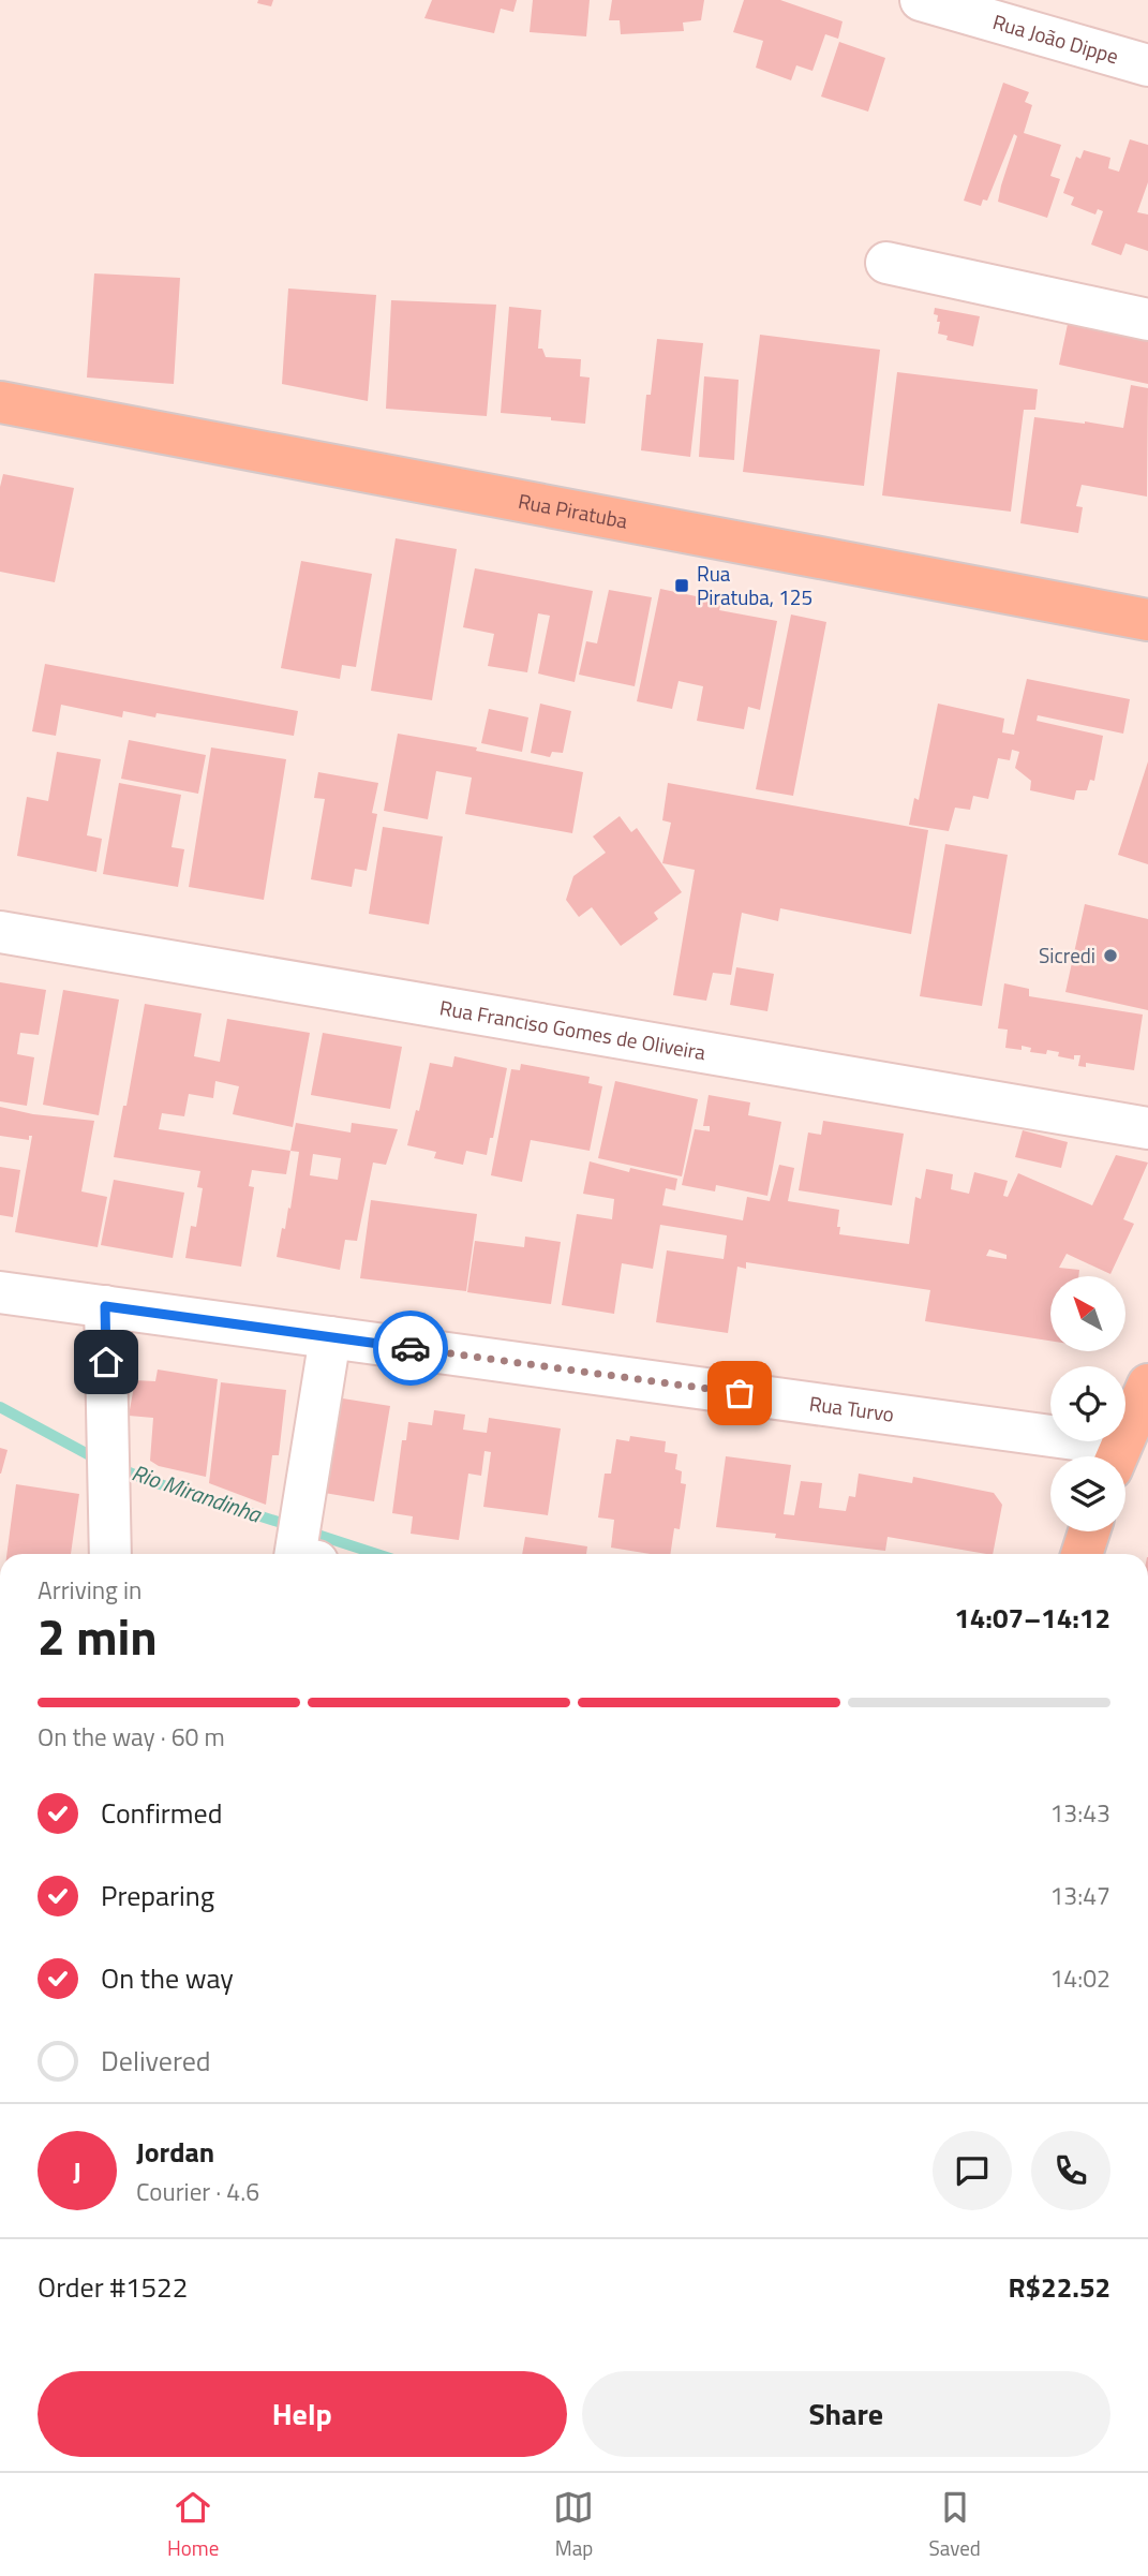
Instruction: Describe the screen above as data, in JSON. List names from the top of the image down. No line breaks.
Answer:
{"streets":{"main road":["Rua Piratuba"],"street":["Rua João Dippe","Rua Franciso Gomes de Oliveira","Rua Turvo"]},"water":["Rio Mirandinha"],"places":{"transit":["Rua Piratuba, 125"],"other":["Sicredi"]},"north":"top left","page":{"heading":["2 min","Arriving in","14:07–14:12"],"panel":["Jordan","Courier · 4.6","Order #1522","R$22.52"],"bar":"On the way · 60 m","list":[["Confirmed","13:43"],["Preparing","13:47"],["On the way","14:02"],"Delivered"],"round":"J","buttons":["Help","Share"],"tabs":["Home","Map","Saved"]}}
